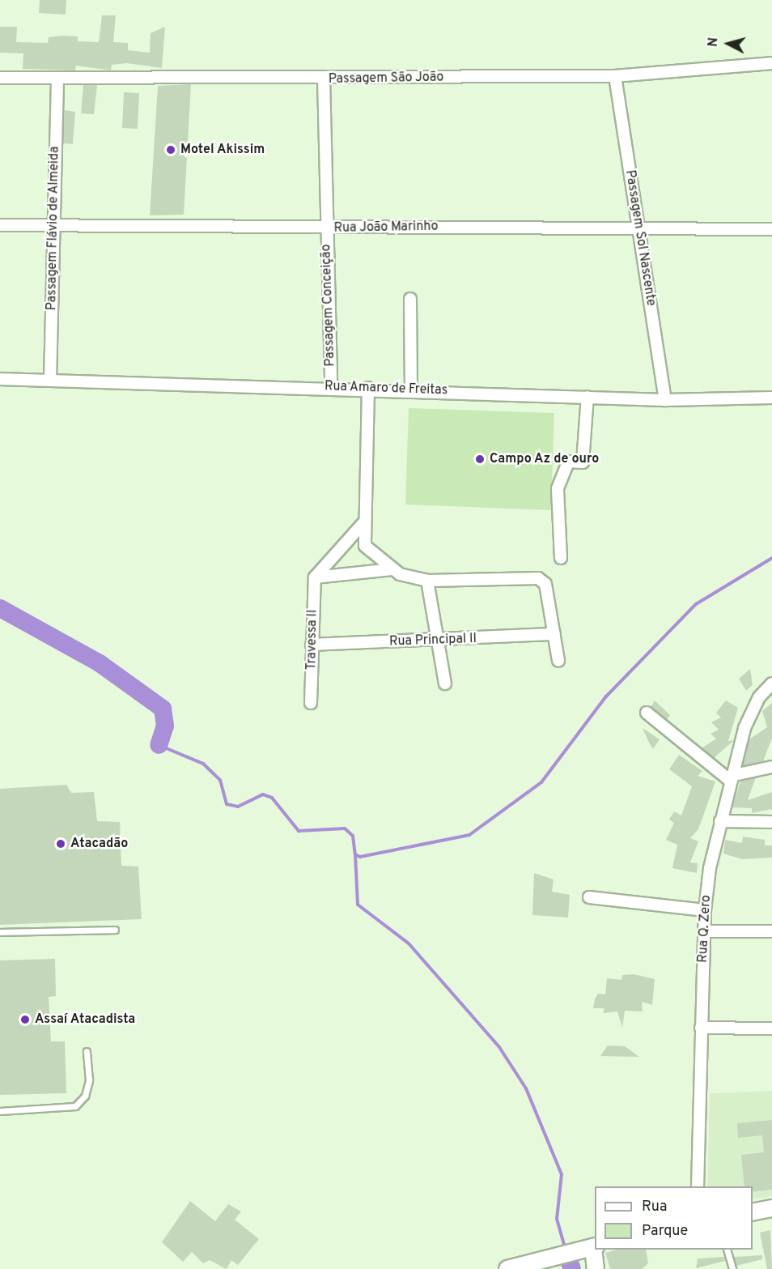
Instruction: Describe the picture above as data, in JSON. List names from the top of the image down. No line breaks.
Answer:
{"streets":{"street":["Passagem São João","Rua João Marinho","Passagem Flávio de Almeida","Passagem Sol Nascente","Passagem Conceição","Rua Amaro de Freitas","Travessa II","Rua Principal II","Rua Q. Zero"]},"crossings":[["Passagem São João","Passagem Flávio de Almeida"],["Passagem São João","Passagem Sol Nascente"],["Passagem São João","Passagem Conceição"],["Rua João Marinho","Passagem Flávio de Almeida"],["Rua João Marinho","Passagem Sol Nascente"],["Rua João Marinho","Passagem Conceição"],["Passagem Flávio de Almeida","Rua Amaro de Freitas"],["Passagem Sol Nascente","Rua Amaro de Freitas"],["Passagem Conceição","Rua Amaro de Freitas"],["Travessa II","Rua Principal II"]],"places":["Motel Akissim","Campo Az de ouro","Atacadão","Assaí Atacadista"],"legend":["Rua","Parque"],"north":"left"}
